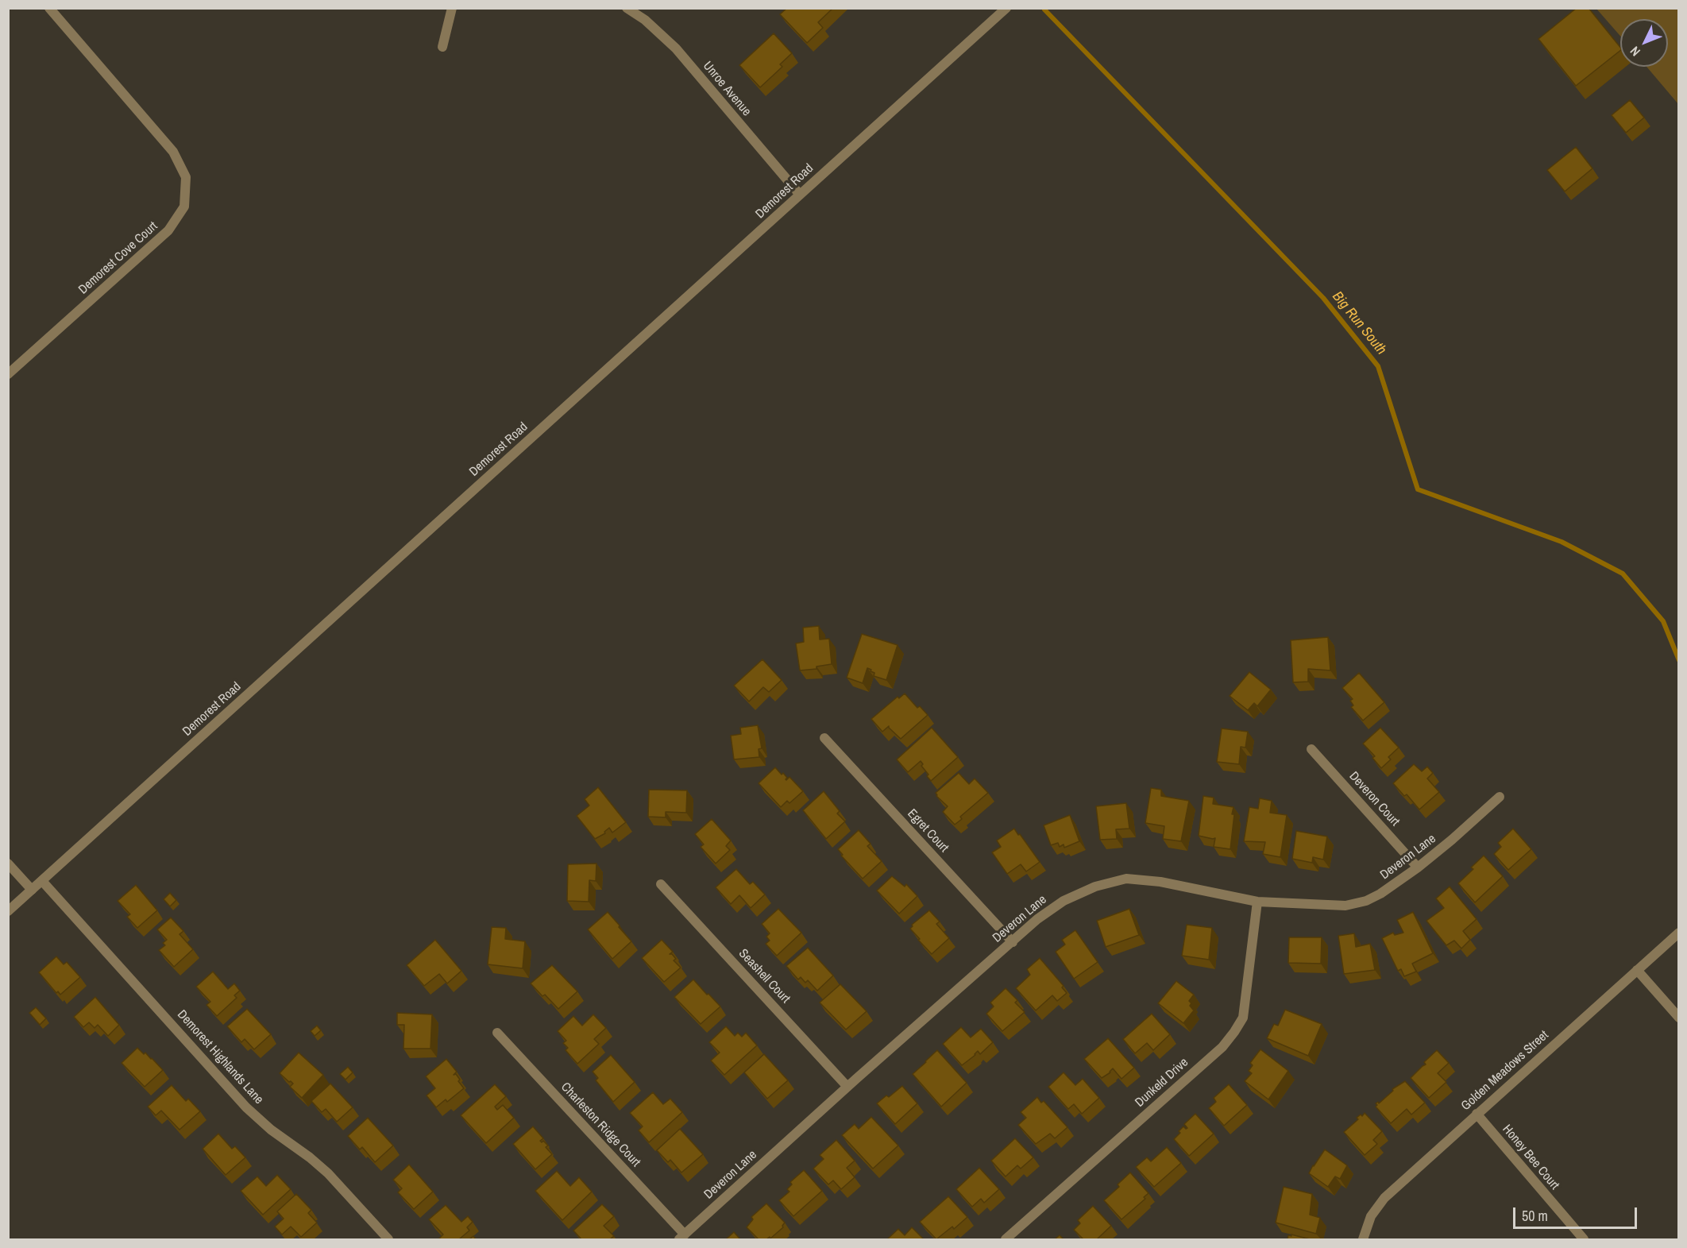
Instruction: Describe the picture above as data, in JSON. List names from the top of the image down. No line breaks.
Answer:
{"streets":{"street":["Unroe Avenue","Demorest Road","Demorest Cove Court","Deveron Court","Egret Court","Deveron Lane","Seashell Court","Demorest Highlands Lane","Golden Meadows Street","Dunkeld Drive","Charleston Ridge Court","Honey Bee Court"]},"crossings":[["Unroe Avenue","Demorest Road"],["Demorest Road","Demorest Highlands Lane"],["Deveron Court","Deveron Lane"],["Egret Court","Deveron Lane"],["Deveron Lane","Seashell Court"],["Deveron Lane","Dunkeld Drive"],["Deveron Lane","Charleston Ridge Court"],["Golden Meadows Street","Honey Bee Court"]],"water":["Big Run South"],"scale_bar":"50 m","north":"bottom left"}
